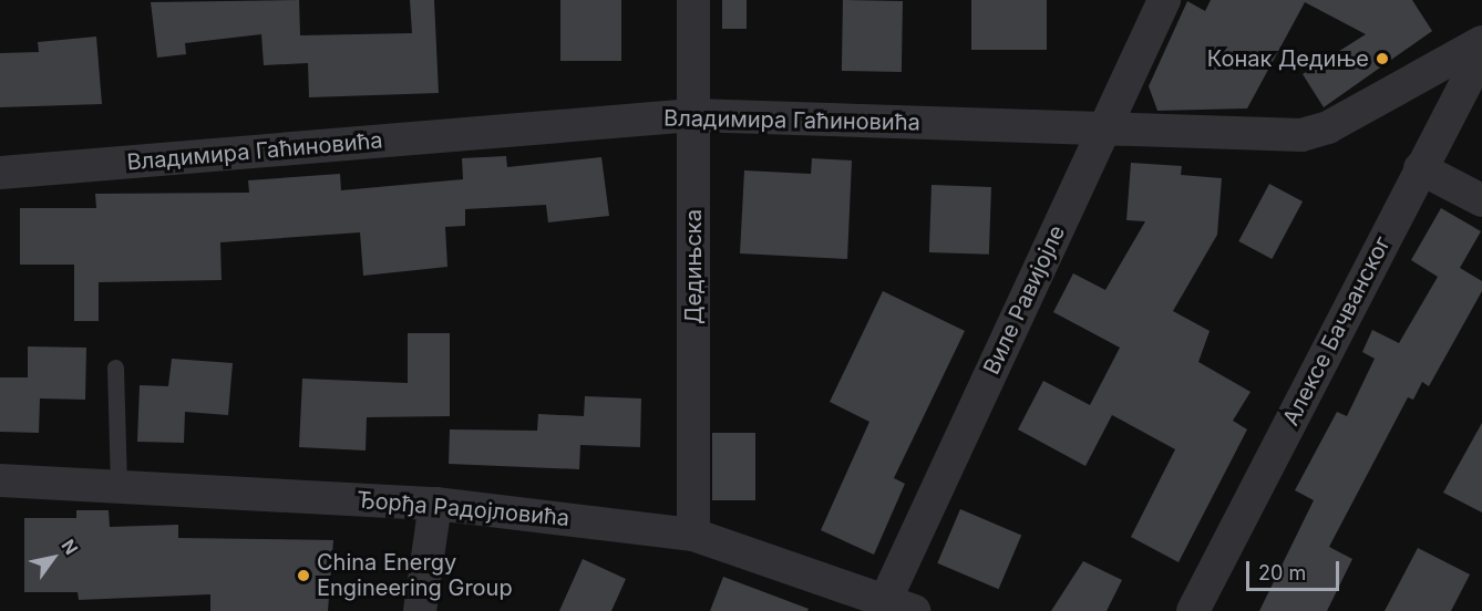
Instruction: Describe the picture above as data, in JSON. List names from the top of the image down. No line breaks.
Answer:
{"streets":{"street":["Владимира Гаћиновића","Дедињска","Виле Равијојле","Алексе Бачванског","Ђорђа Радојловића"]},"crossings":[["Владимира Гаћиновића","Дедињска"],["Владимира Гаћиновића","Виле Равијојле"],["Дедињска","Ђорђа Радојловића"],["Виле Равијојле","Ђорђа Радојловића"]],"places":["Конак Дедиње","China Energy Engineering Group"],"scale_bar":"20 m","north":"top right"}
